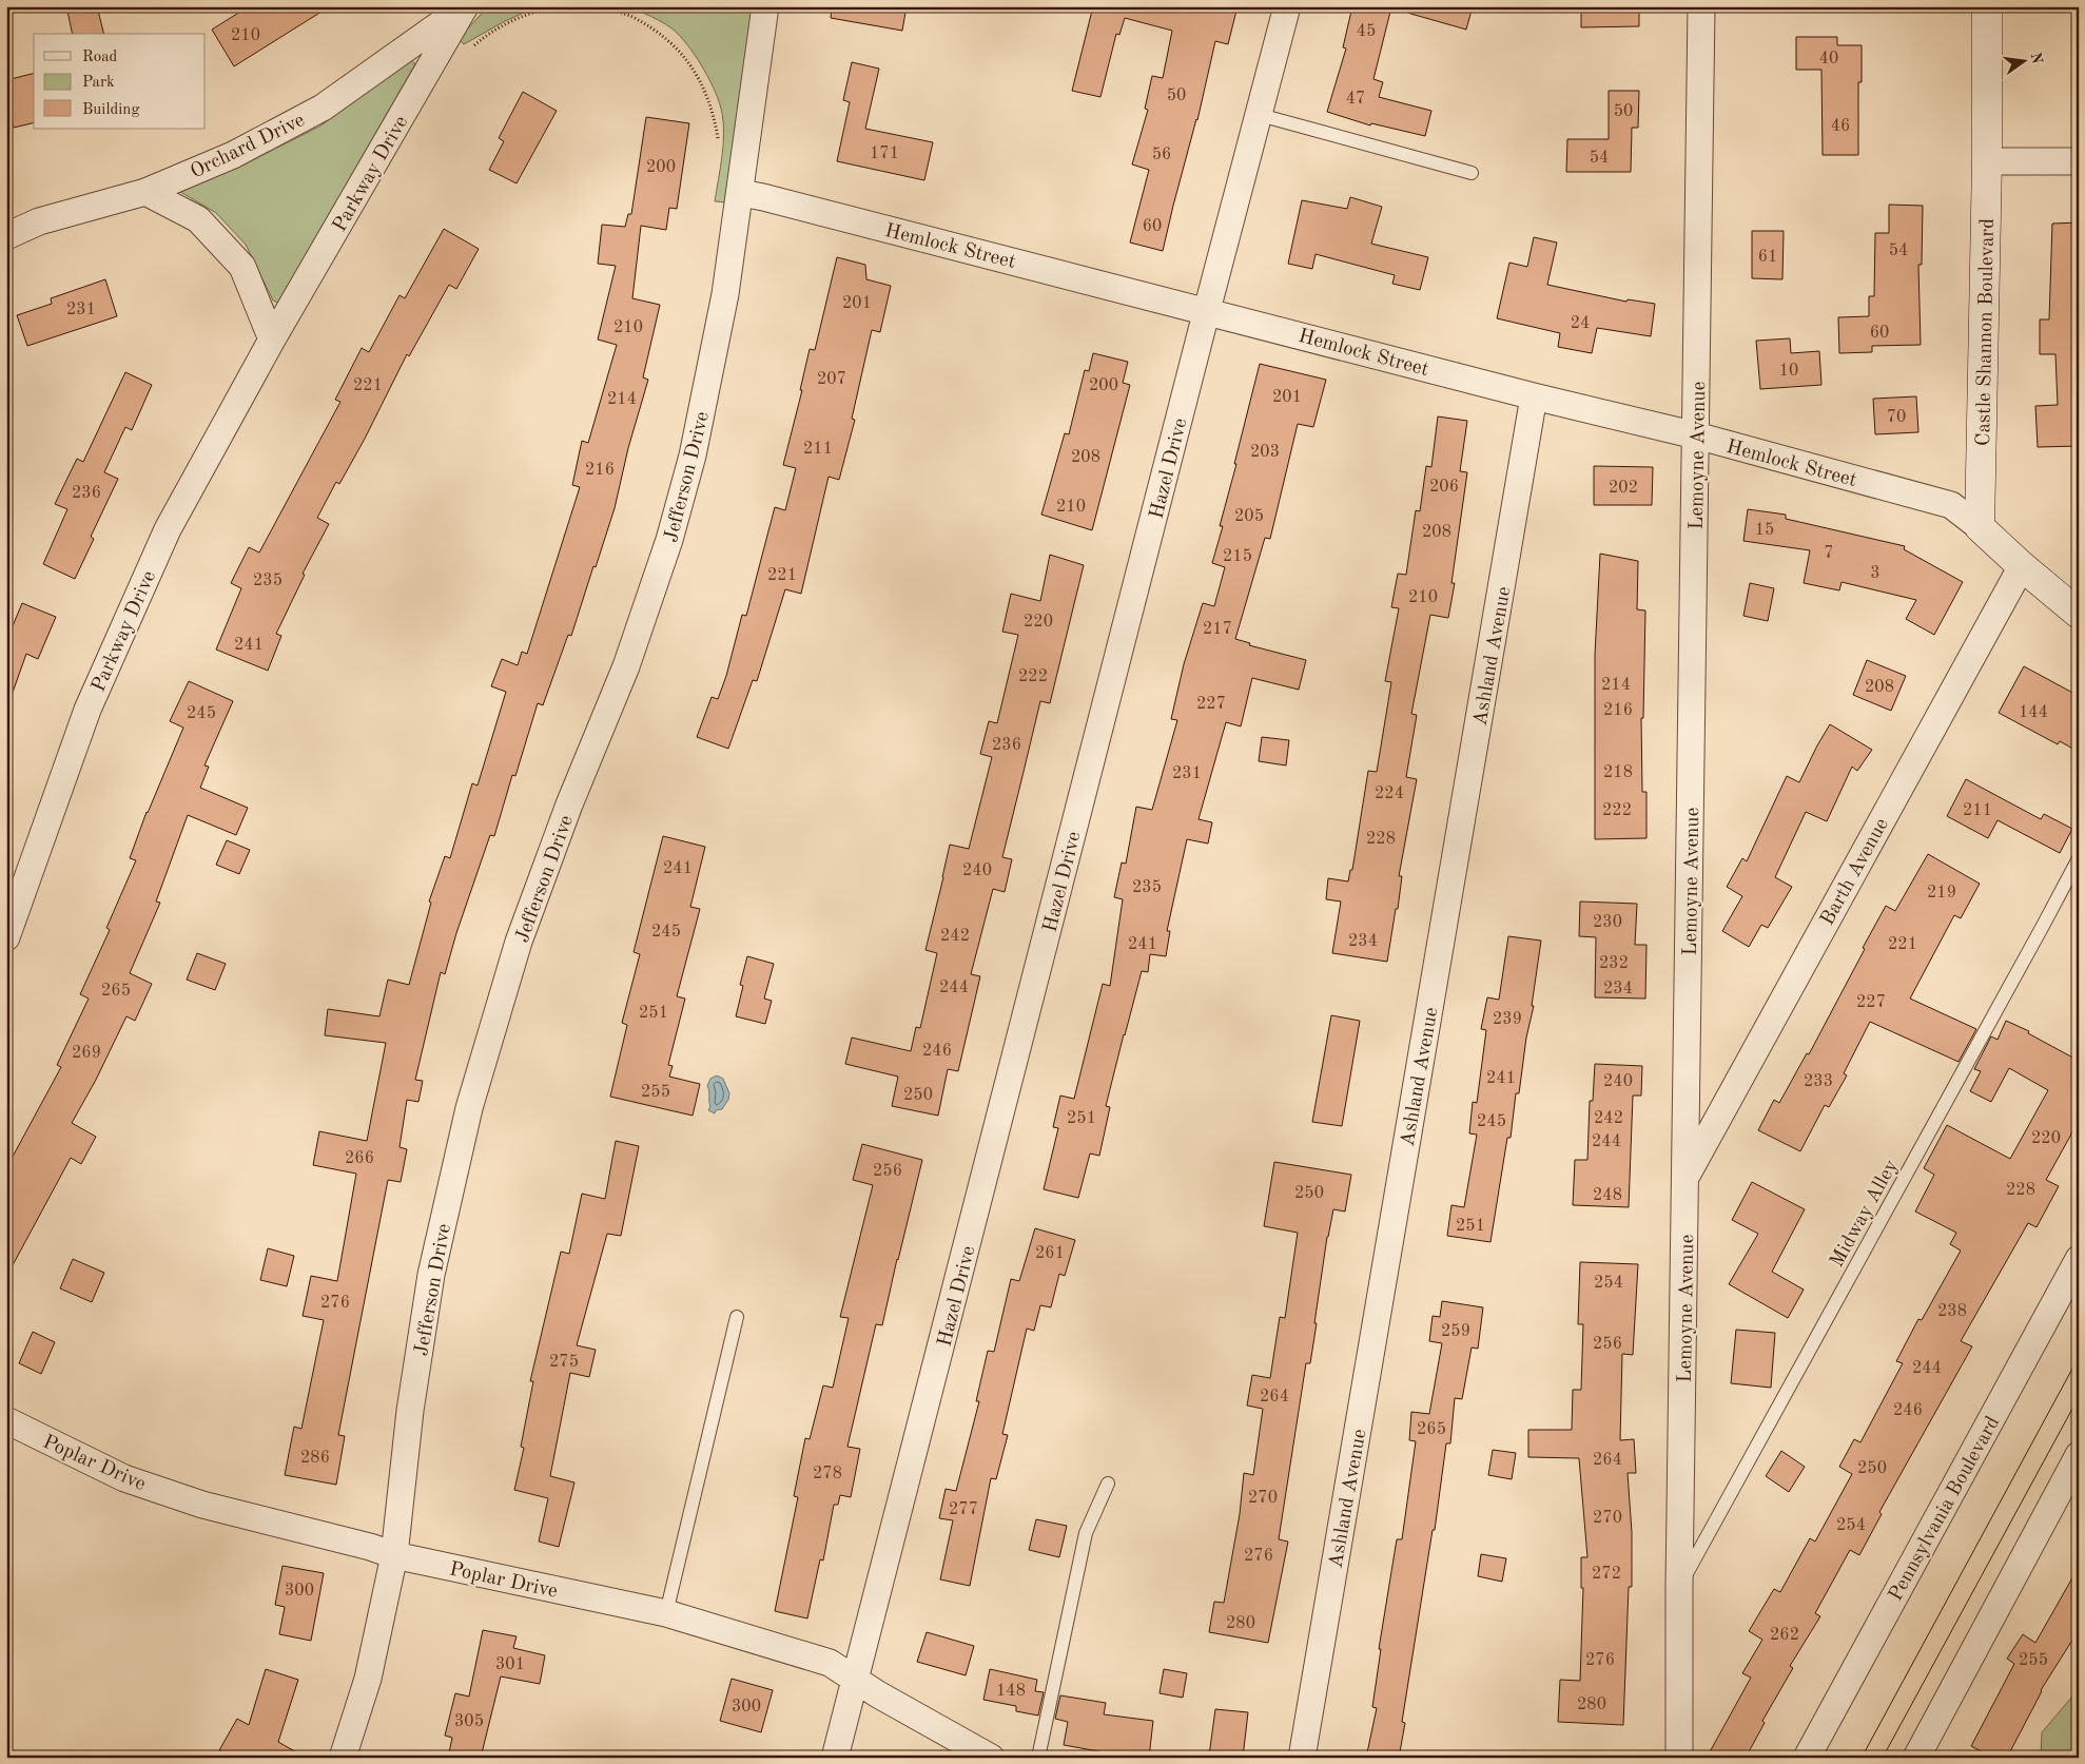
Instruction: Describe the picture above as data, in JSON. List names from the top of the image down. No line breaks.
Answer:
{"streets":{"street":["Orchard Drive","Parkway Drive","Hemlock Street","Castle Shannon Boulevard","Lemoyne Avenue","Hazel Drive","Jefferson Drive","Ashland Avenue","Barth Avenue","Poplar Drive","Pennsylvania Boulevard"],"lane":["Midway Alley"]},"crossings":[["Orchard Drive","Parkway Drive"],["Hemlock Street","Castle Shannon Boulevard"],["Hemlock Street","Lemoyne Avenue"],["Hemlock Street","Hazel Drive"],["Hemlock Street","Jefferson Drive"],["Hemlock Street","Ashland Avenue"],["Lemoyne Avenue","Barth Avenue"],["Lemoyne Avenue","Midway Alley"],["Hazel Drive","Poplar Drive"],["Jefferson Drive","Poplar Drive"]],"house_numbers":["45","210","40","50","47","50","46","171","56","54","200","60","54","61","201","231","24","210","60","10","207","221","200","201","214","70","211","203","208","216","206","202","236","210","205","15","208","7","215","3","221","235","210","220","217","241","222","214","208","227","216","144","245","236","218","231","224","222","211","228","241","240","235","219","230","245","242","234","241","221","232","244","234","265","227","251","239","246","269","241","240","233","255","250","251","242","245","220","244","266","256","228","250","248","251","261","254","276","238","259","256","275","244","264","246","265","286","264","250","278","270","277","270","254","276","272","300","280","262","276","255","301","148","280","300","305"],"legend":["Road","Park","Building"],"north":"right"}
